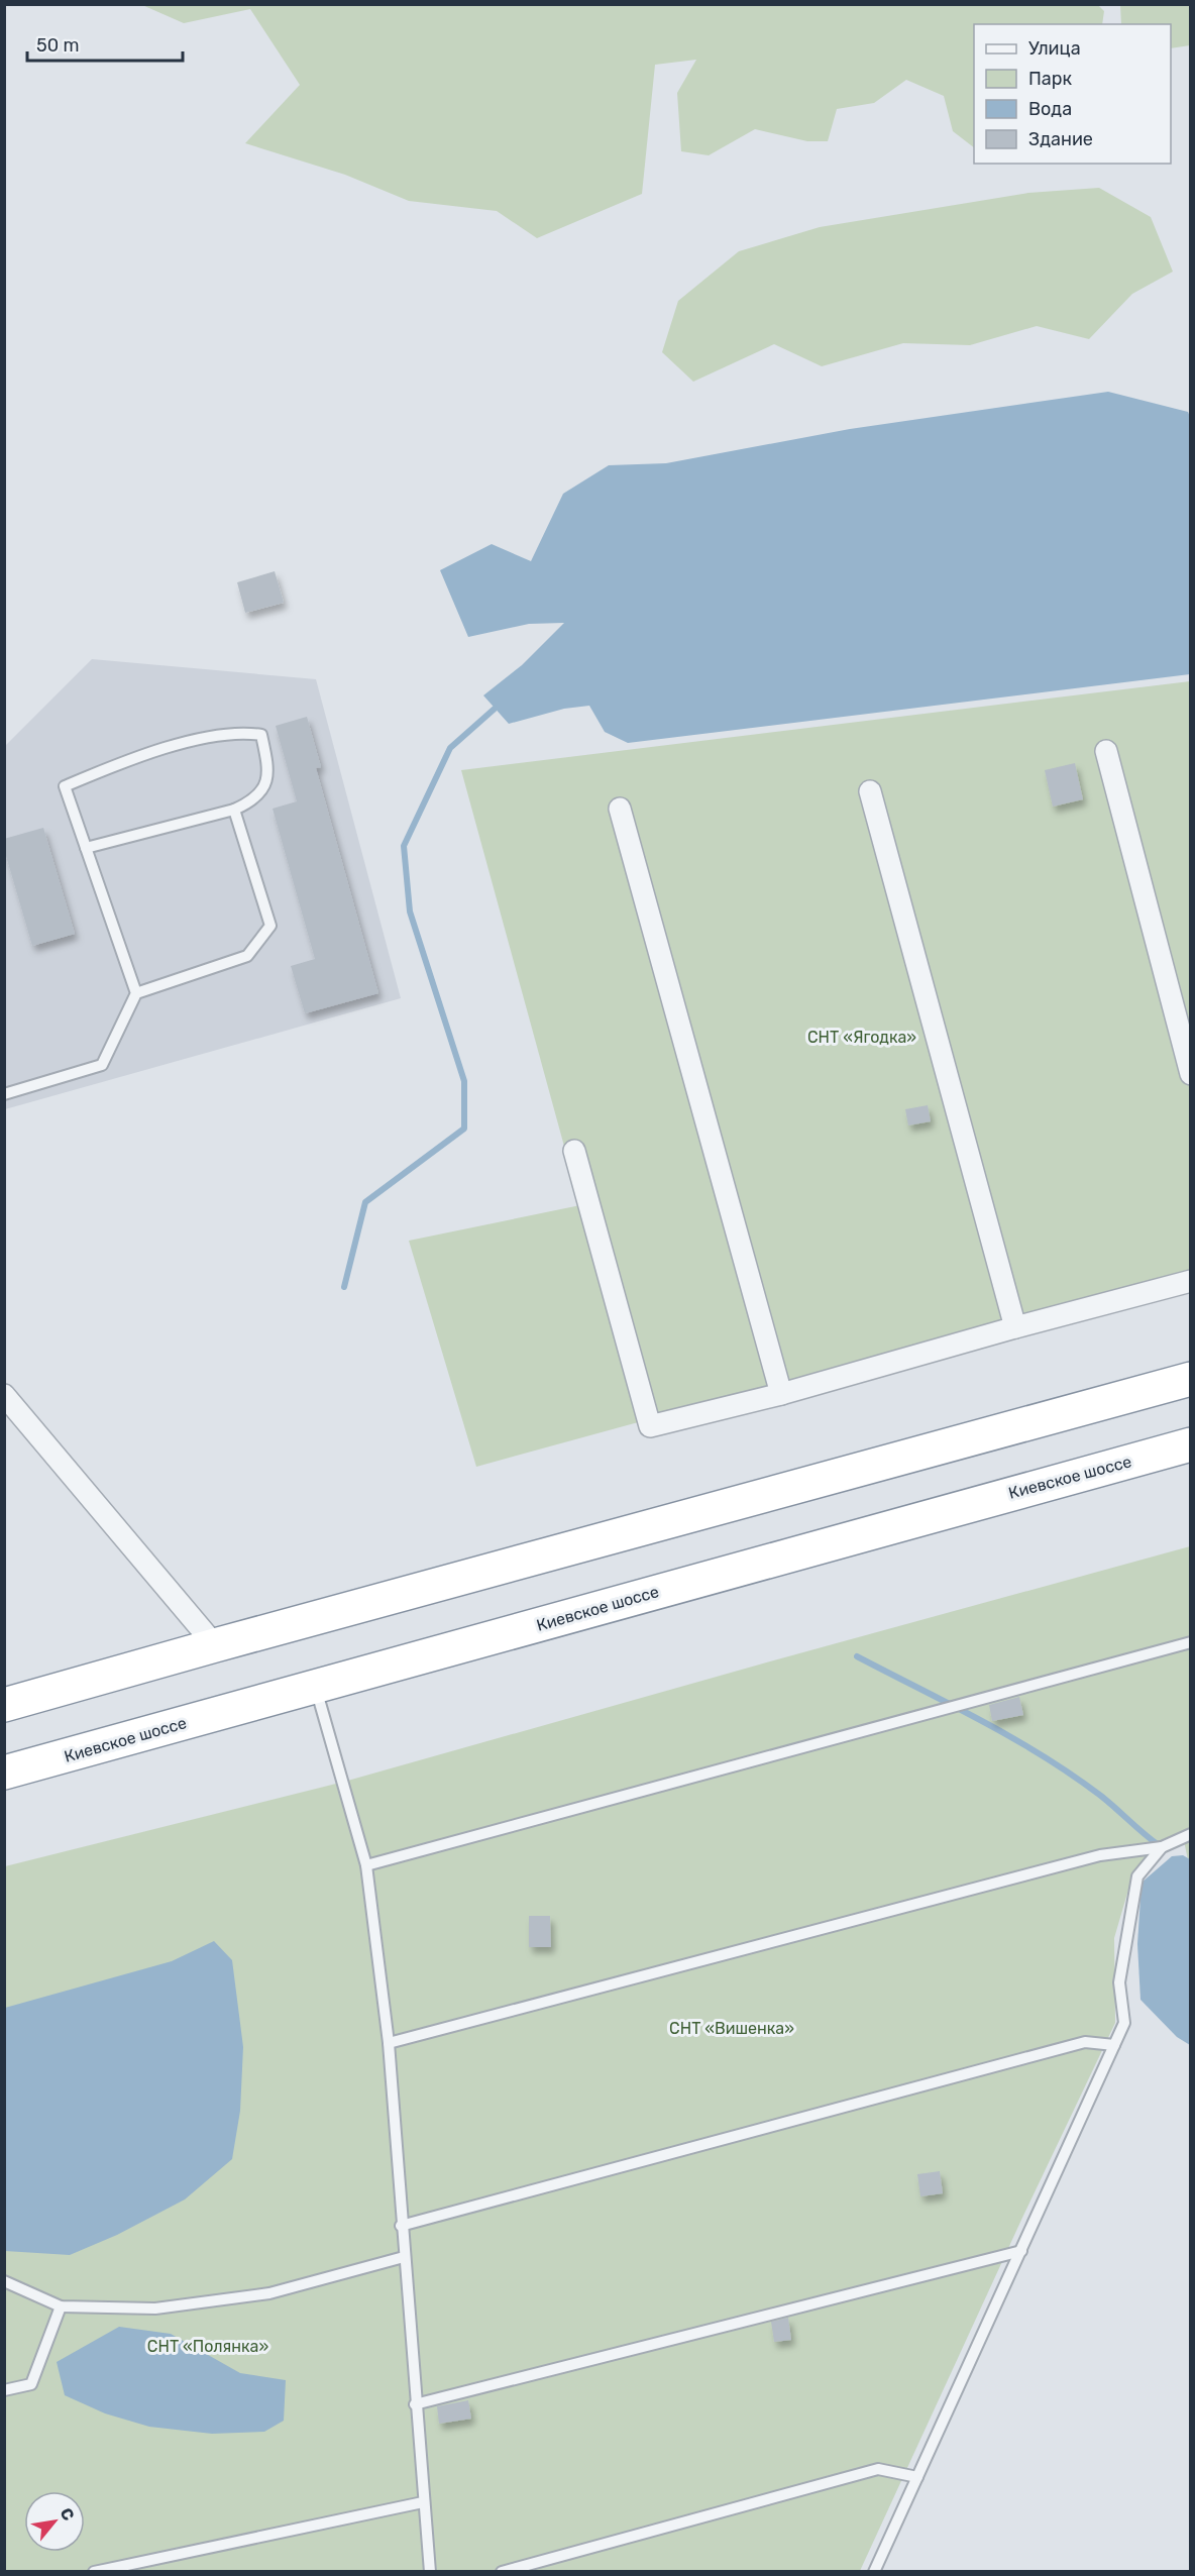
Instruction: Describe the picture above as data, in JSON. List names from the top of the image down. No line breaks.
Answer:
{"streets":{"highway":["Киевское шоссе"]},"parks":["СНТ «Ягодка»","СНТ «Вишенка»","СНТ «Полянка»"],"legend":["Улица","Парк","Вода","Здание"],"scale_bar":"50 m","north":"top right"}
